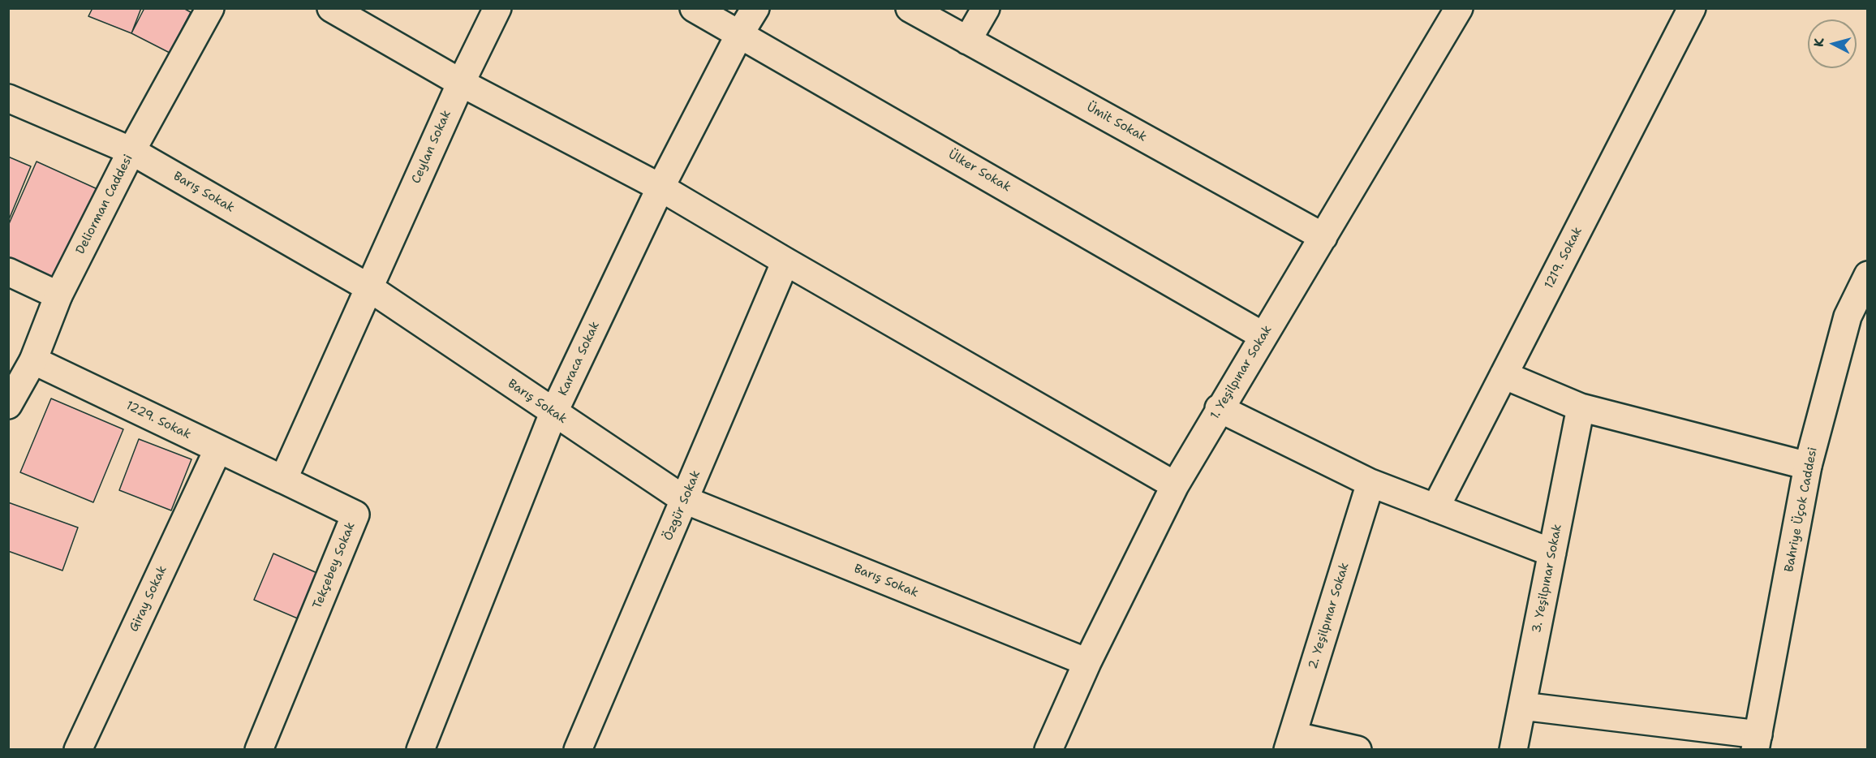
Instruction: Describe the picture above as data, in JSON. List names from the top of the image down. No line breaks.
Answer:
{"streets":{"street":["Ümit Sokak","Ceylan Sokak","Ülker Sokak","Barış Sokak","Deliorman Caddesi","1219. Sokak","Karaca Sokak","1. Yeşilpınar Sokak","1229. Sokak","Özgür Sokak","Bahriye Üçok Caddesi","Tekçebey Sokak","3. Yeşilpınar Sokak","Giray Sokak","2. Yeşilpınar Sokak"]},"crossings":[["Ümit Sokak","1. Yeşilpınar Sokak"],["Ceylan Sokak","Barış Sokak"],["Ülker Sokak","Karaca Sokak"],["Ülker Sokak","1. Yeşilpınar Sokak"],["Barış Sokak","Deliorman Caddesi"],["Barış Sokak","Karaca Sokak"],["Barış Sokak","1. Yeşilpınar Sokak"],["Barış Sokak","Özgür Sokak"],["Deliorman Caddesi","1229. Sokak"],["1229. Sokak","Tekçebey Sokak"],["1229. Sokak","Giray Sokak"]],"north":"left"}
